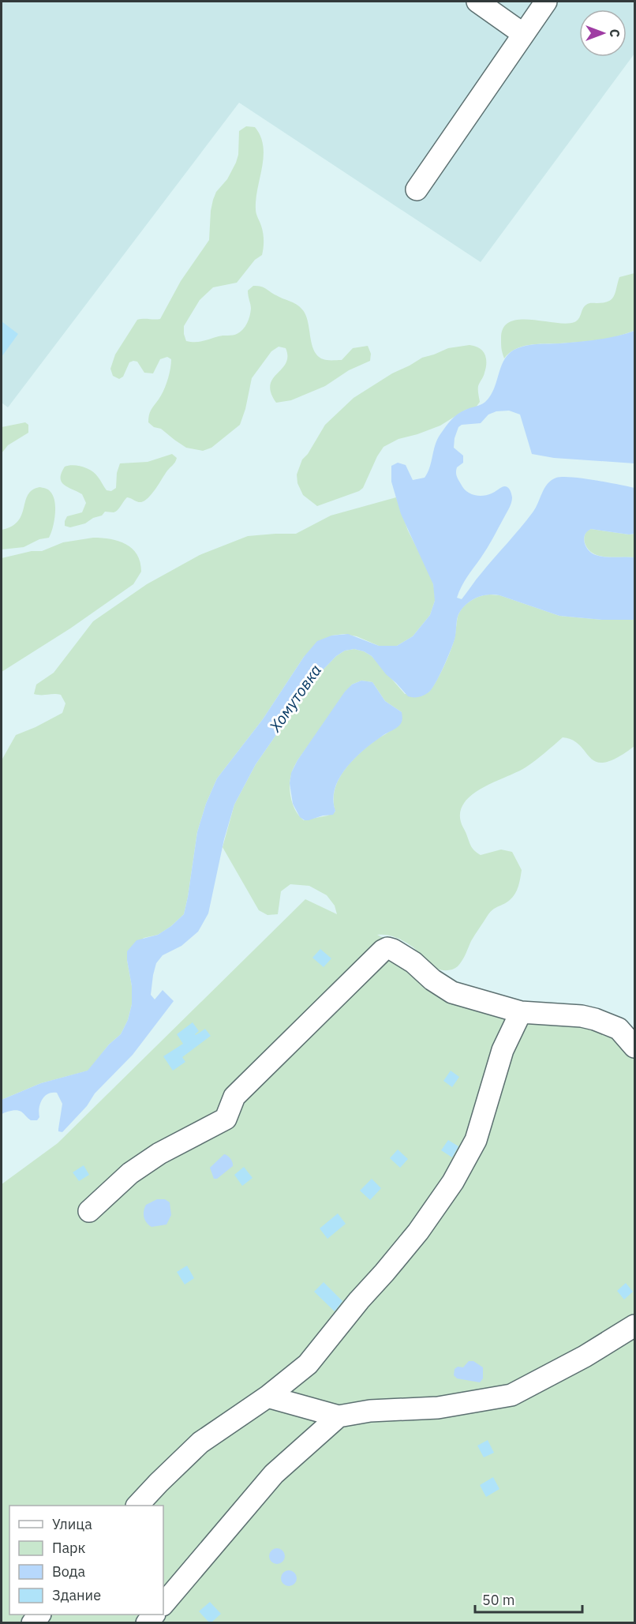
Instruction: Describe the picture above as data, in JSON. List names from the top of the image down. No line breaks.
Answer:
{"water":["Хомутовка"],"legend":["Улица","Парк","Вода","Здание"],"scale_bar":"50 m","north":"right"}
